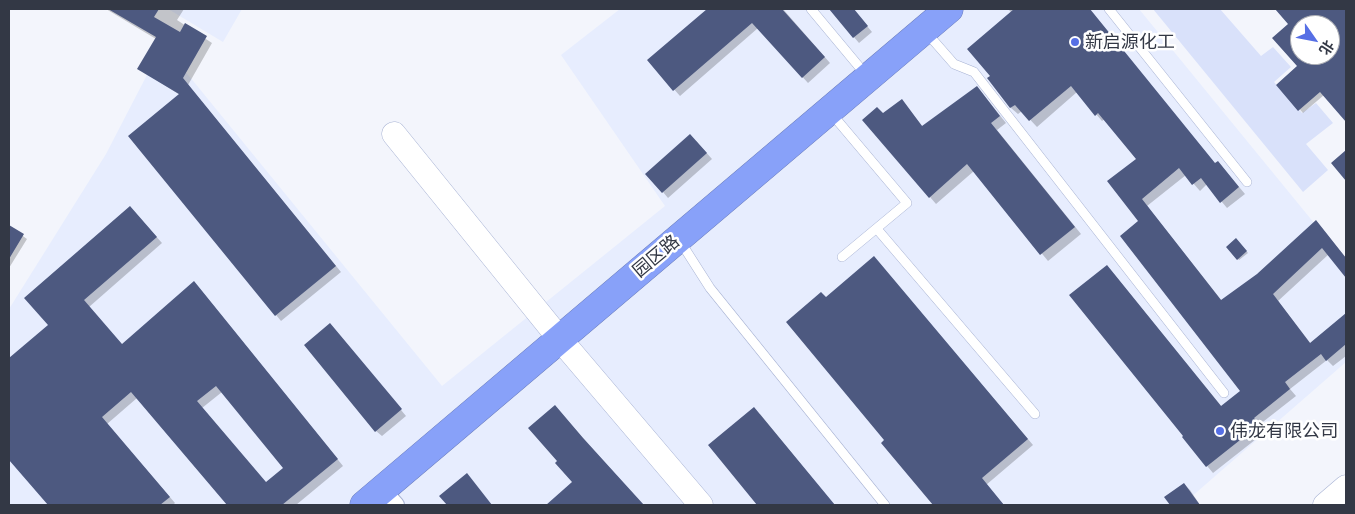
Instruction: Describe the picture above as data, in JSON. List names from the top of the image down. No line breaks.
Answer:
{"streets":{"highway":["园区路"]},"places":["新启源化工","伟龙有限公司"],"north":"bottom right"}
